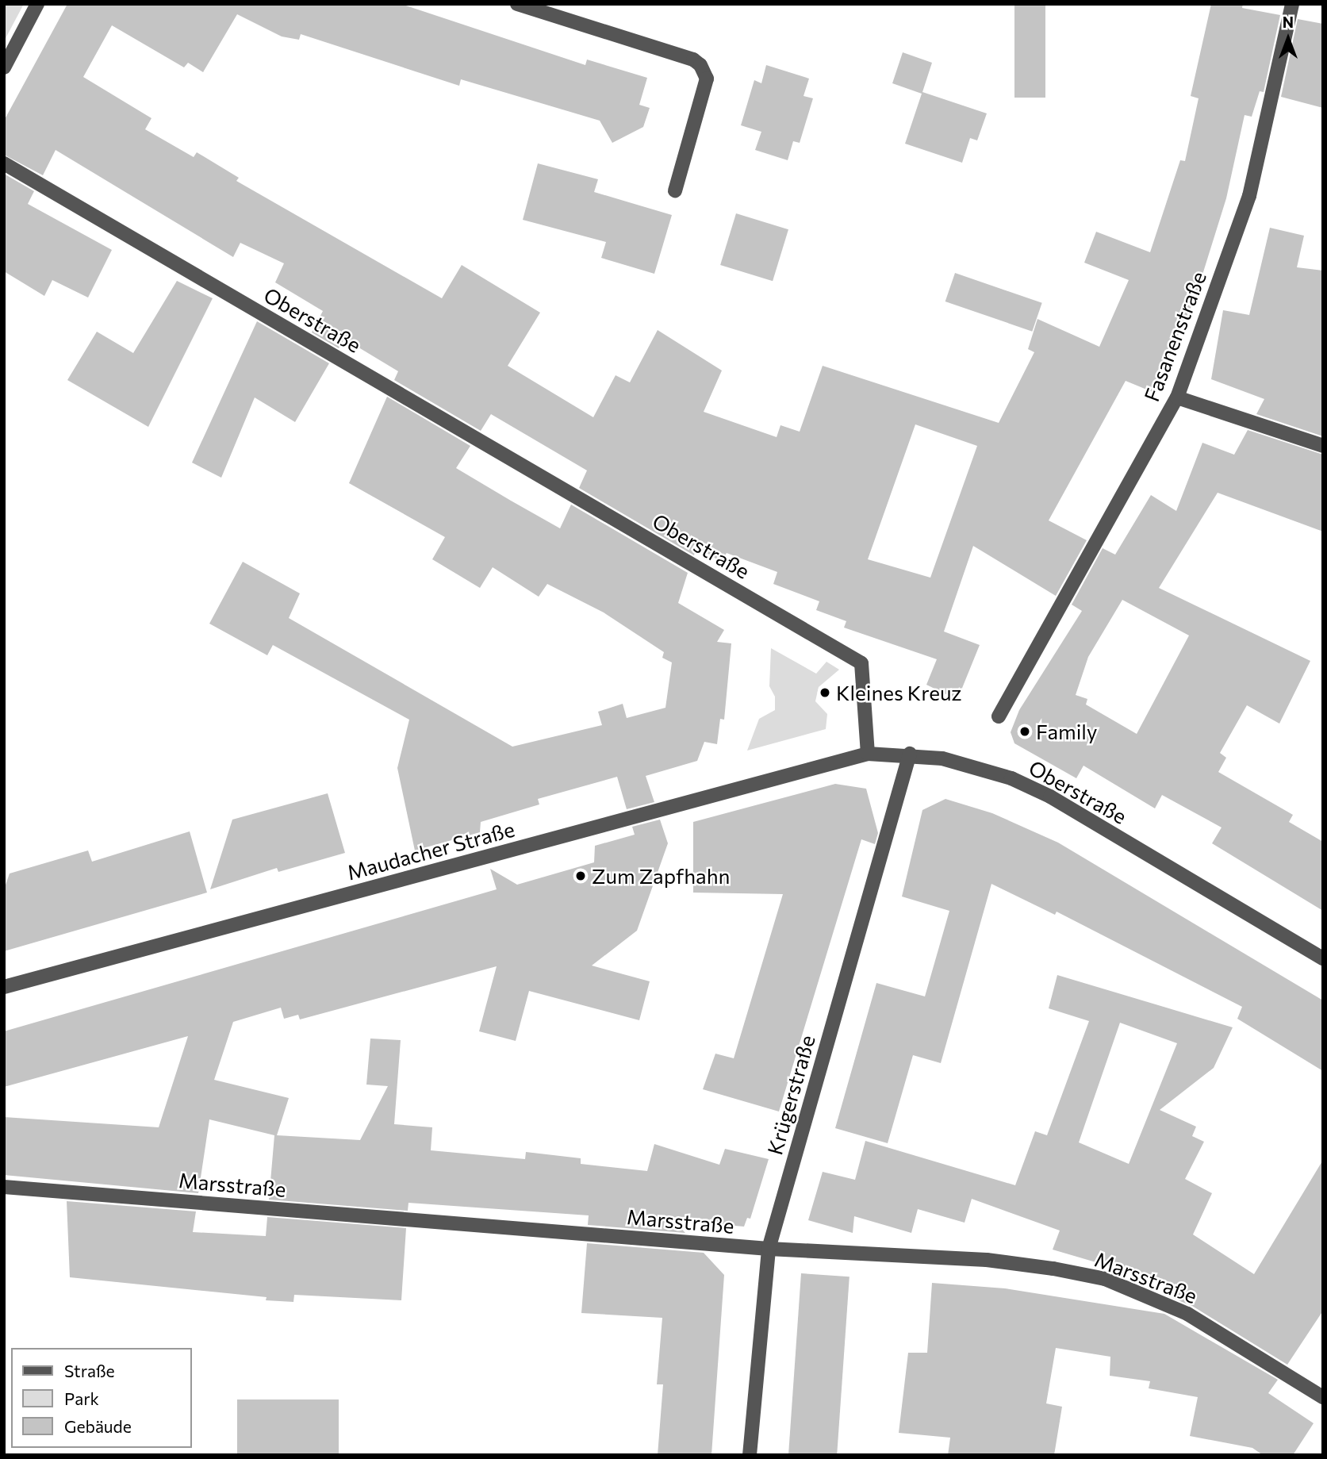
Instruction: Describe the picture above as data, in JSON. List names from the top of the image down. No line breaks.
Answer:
{"streets":{"street":["Oberstraße","Fasanenstraße","Maudacher Straße","Krügerstraße","Marsstraße"]},"crossings":[["Oberstraße","Maudacher Straße"],["Oberstraße","Krügerstraße"],["Krügerstraße","Marsstraße"]],"places":["Kleines Kreuz","Family","Zum Zapfhahn"],"legend":["Straße","Park","Gebäude"],"north":"top"}
